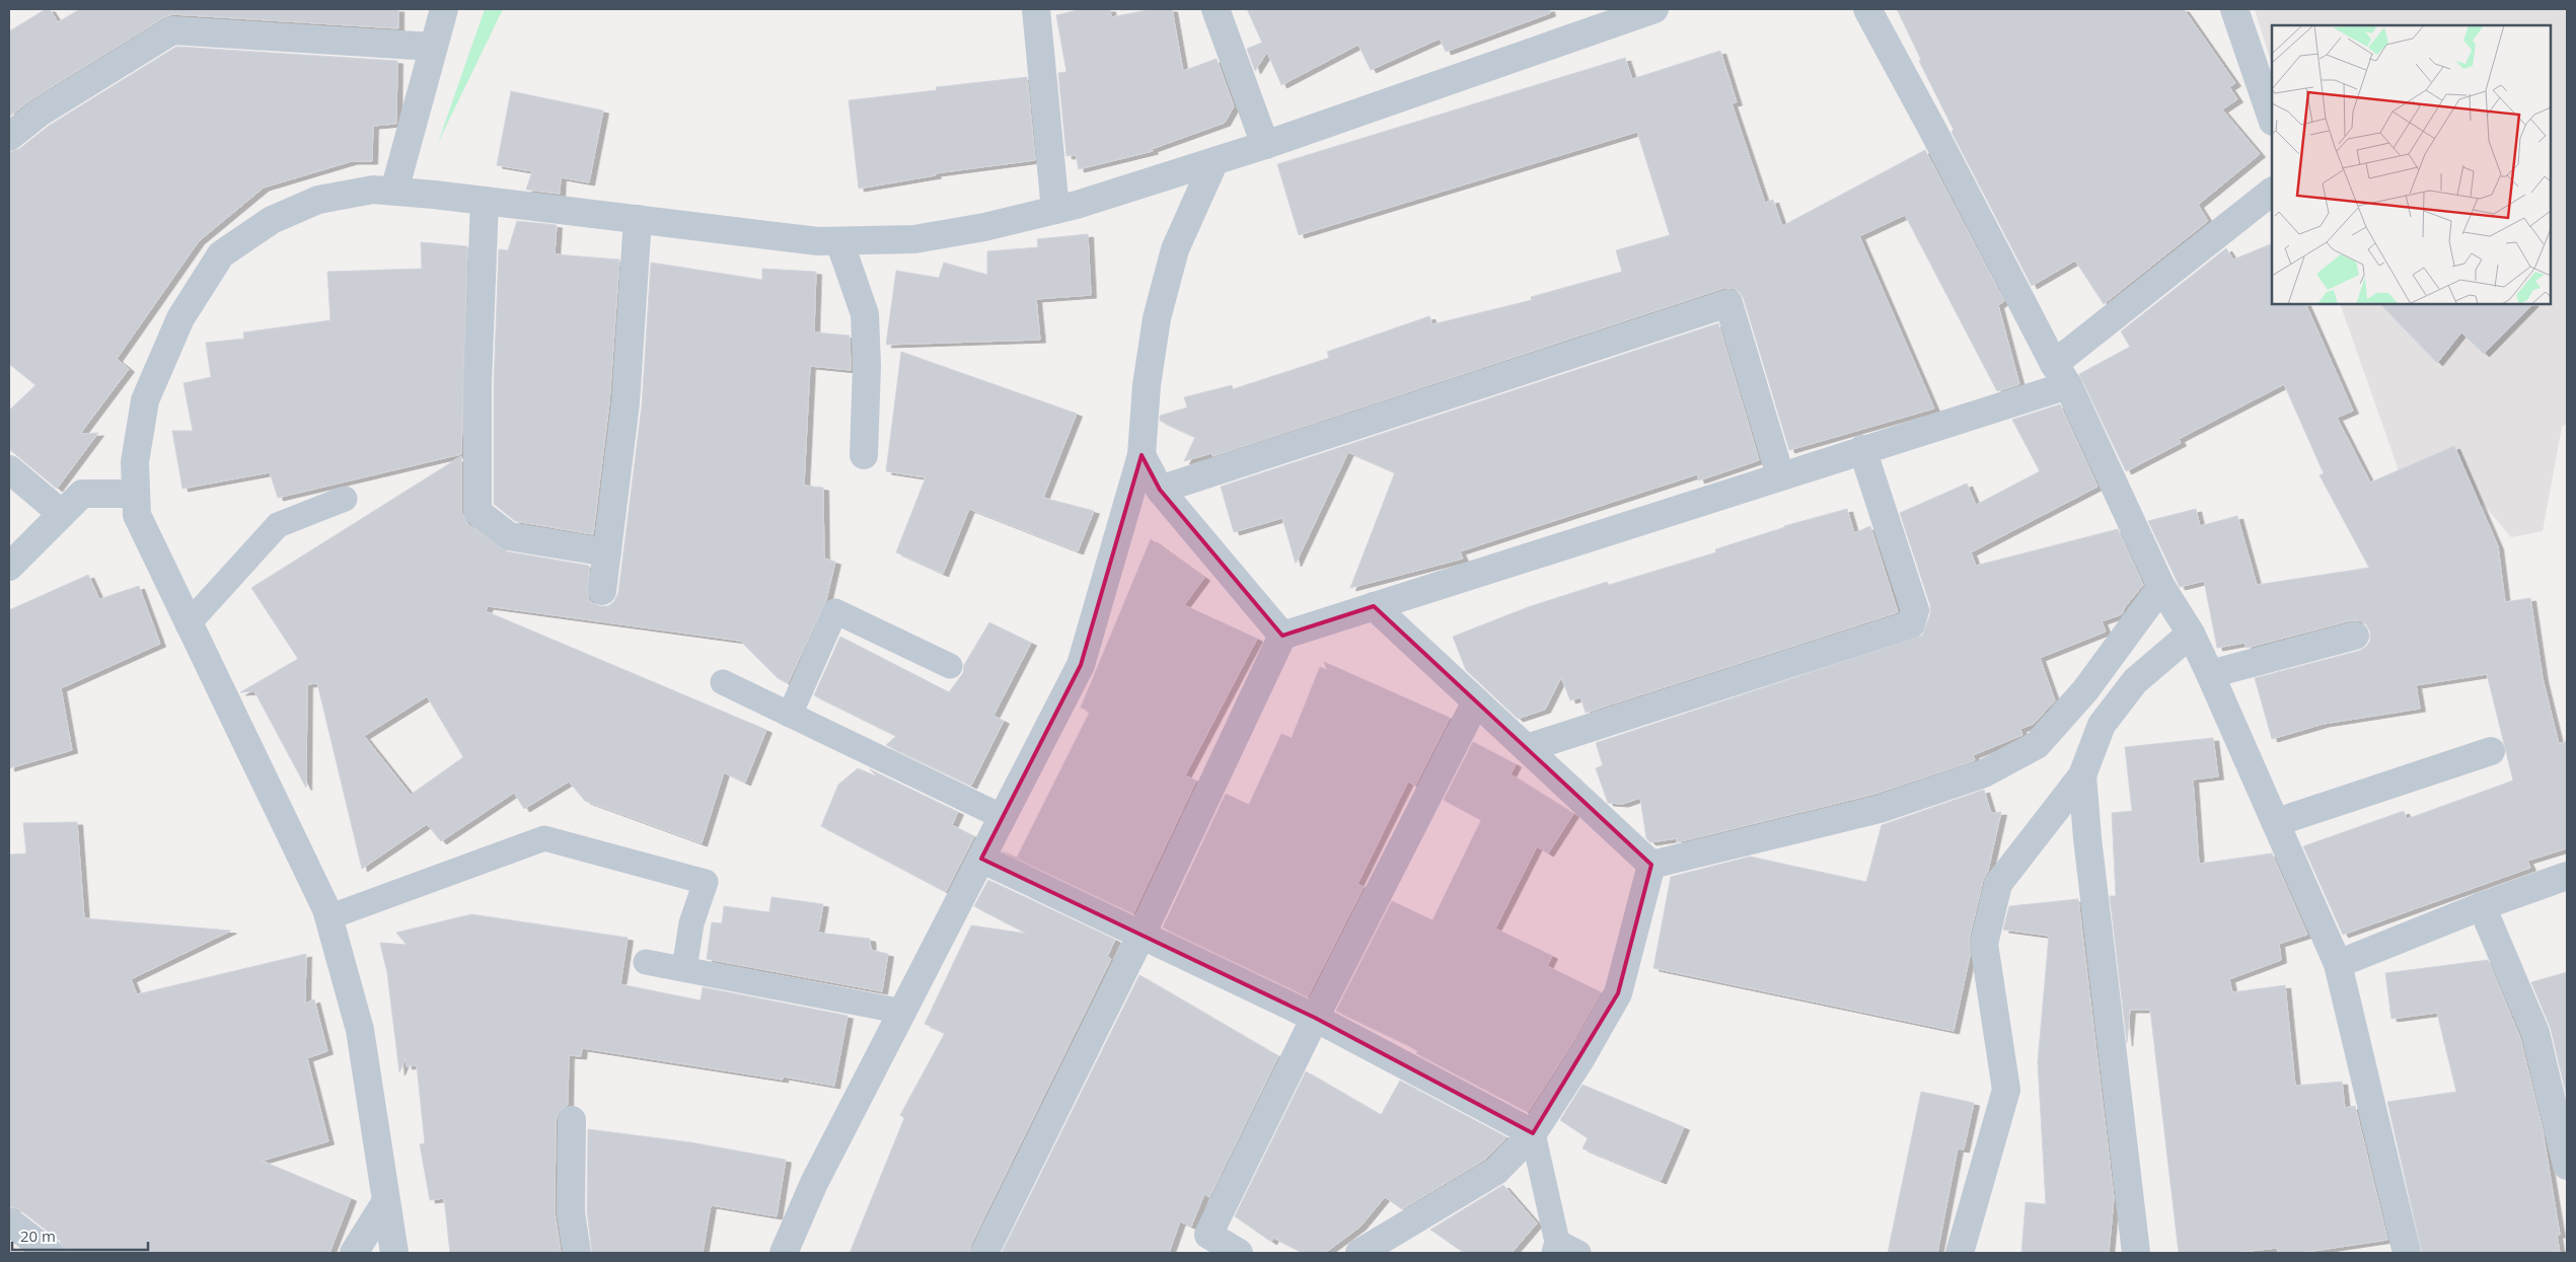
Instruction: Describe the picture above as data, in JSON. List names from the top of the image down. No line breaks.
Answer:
{"scale_bar":"20 m"}
